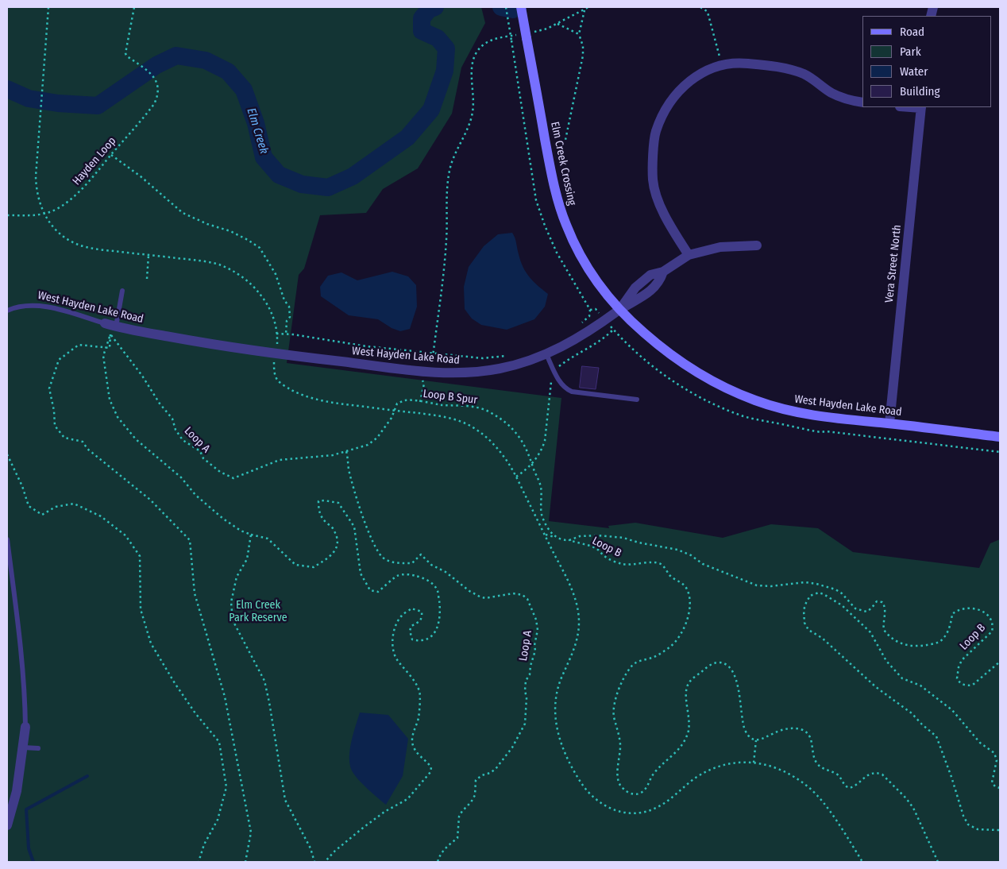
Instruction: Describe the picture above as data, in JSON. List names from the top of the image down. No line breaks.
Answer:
{"streets":{"main road":["Elm Creek Crossing","West Hayden Lake Road"],"street":["Vera Street North"],"path":["Hayden Loop","Loop B Spur","Loop A","Loop B"]},"crossings":[["Elm Creek Crossing","West Hayden Lake Road"],["Vera Street North","West Hayden Lake Road"],["West Hayden Lake Road","Loop A"]],"water":["Elm Creek"],"parks":["Elm Creek Park Reserve"],"legend":["Road","Park","Water","Building"]}
